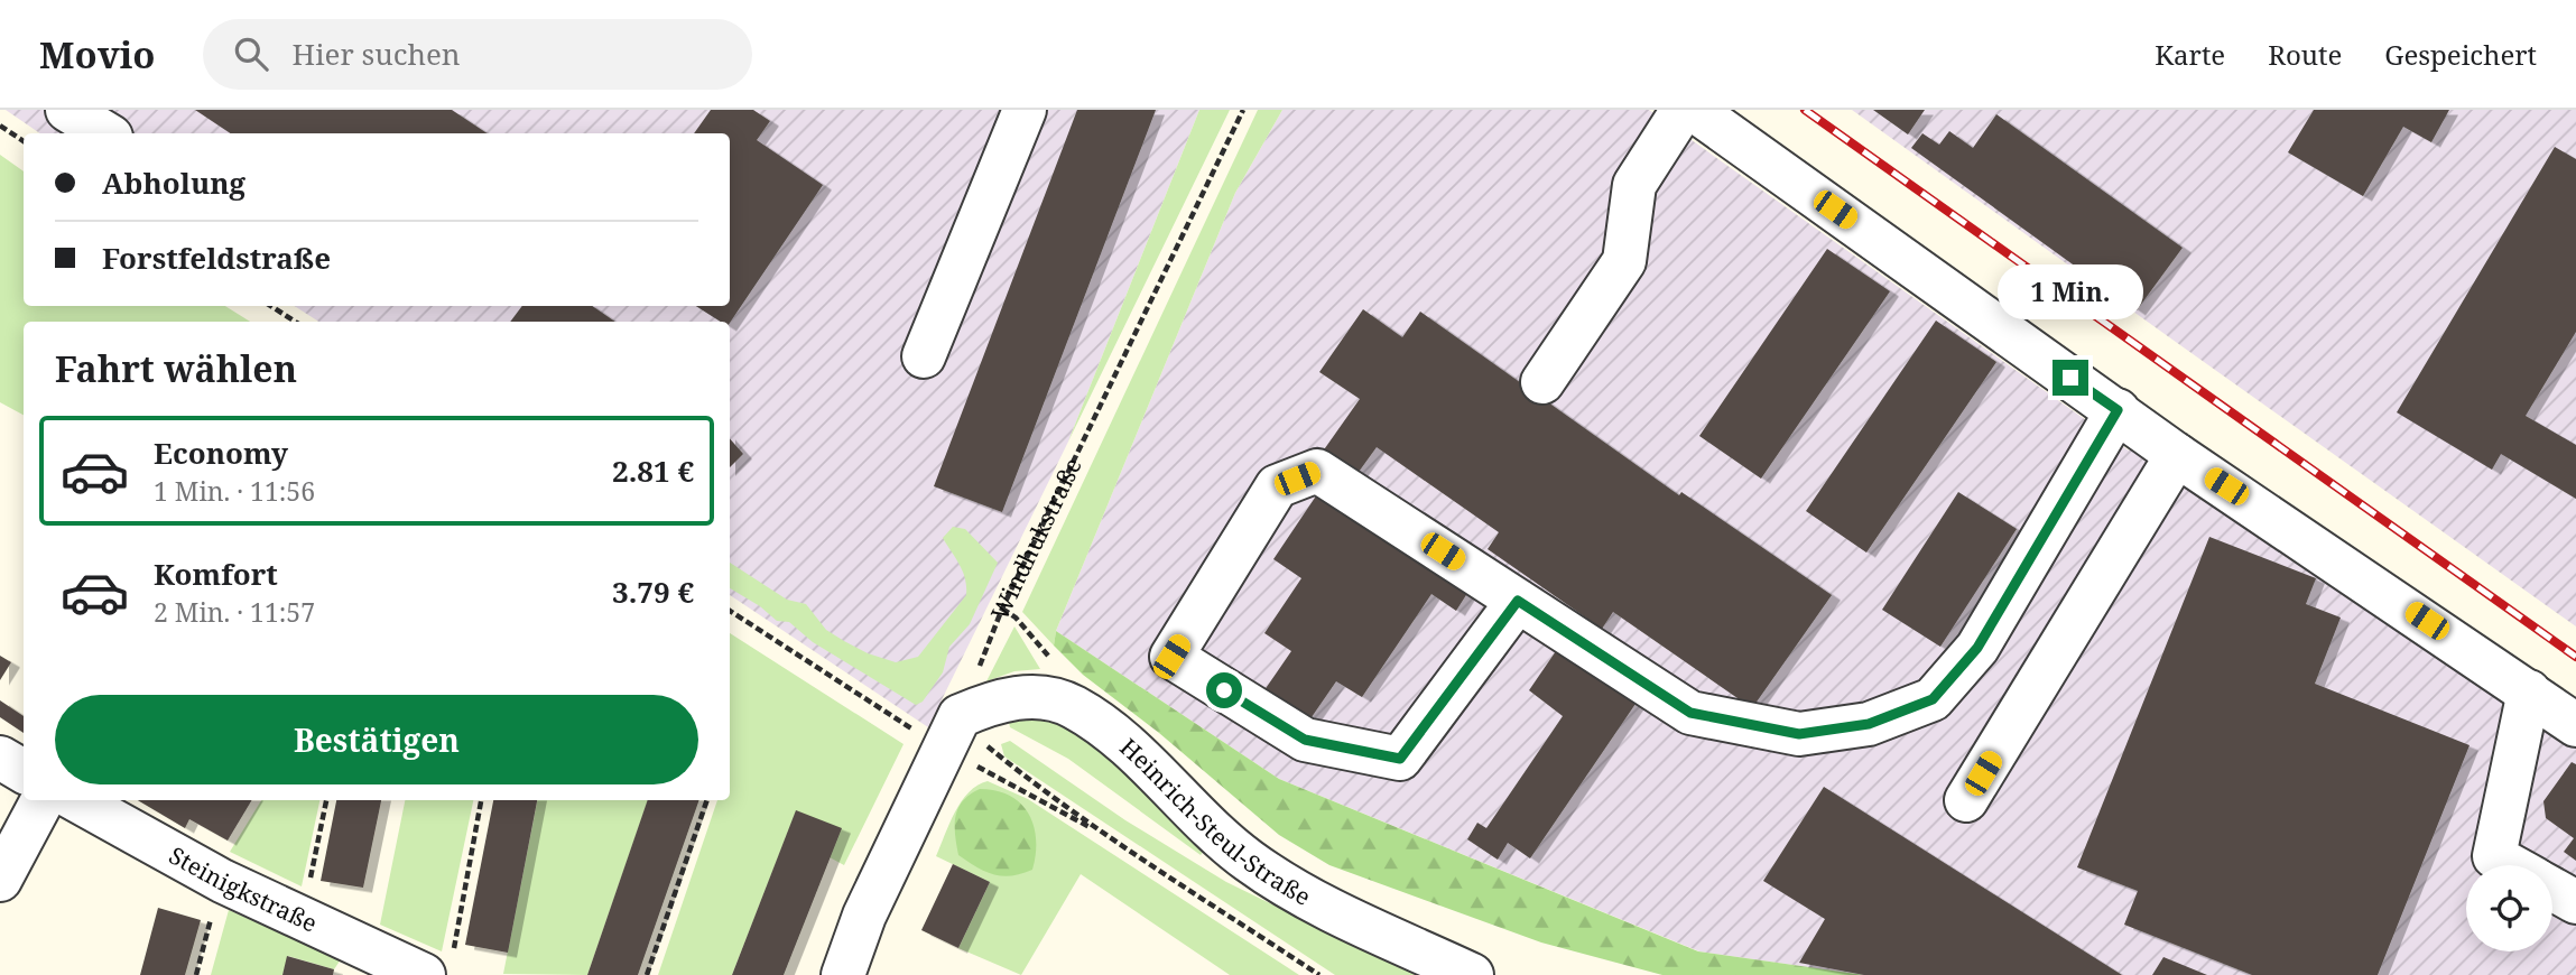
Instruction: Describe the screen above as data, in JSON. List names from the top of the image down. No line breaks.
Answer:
{"streets":{"street":["Heinrich-Steul-Straße","Steinigkstraße"],"path":["Windhukstraße"]},"crossings":[["Windhukstraße","Heinrich-Steul-Straße"]],"page":{"header":"Movio","search":"Hier suchen","nav":["Karte","Route","Gespeichert"],"banner":["Abholung","Forstfeldstraße"],"bubble":"1 Min.","heading":"Fahrt wählen","list":[{"name":"Economy","note":"1 Min. · 11:56","value":"2.81 €"},{"name":"Komfort","note":"2 Min. · 11:57","value":"3.79 €"}],"buttons":"Bestätigen"}}
